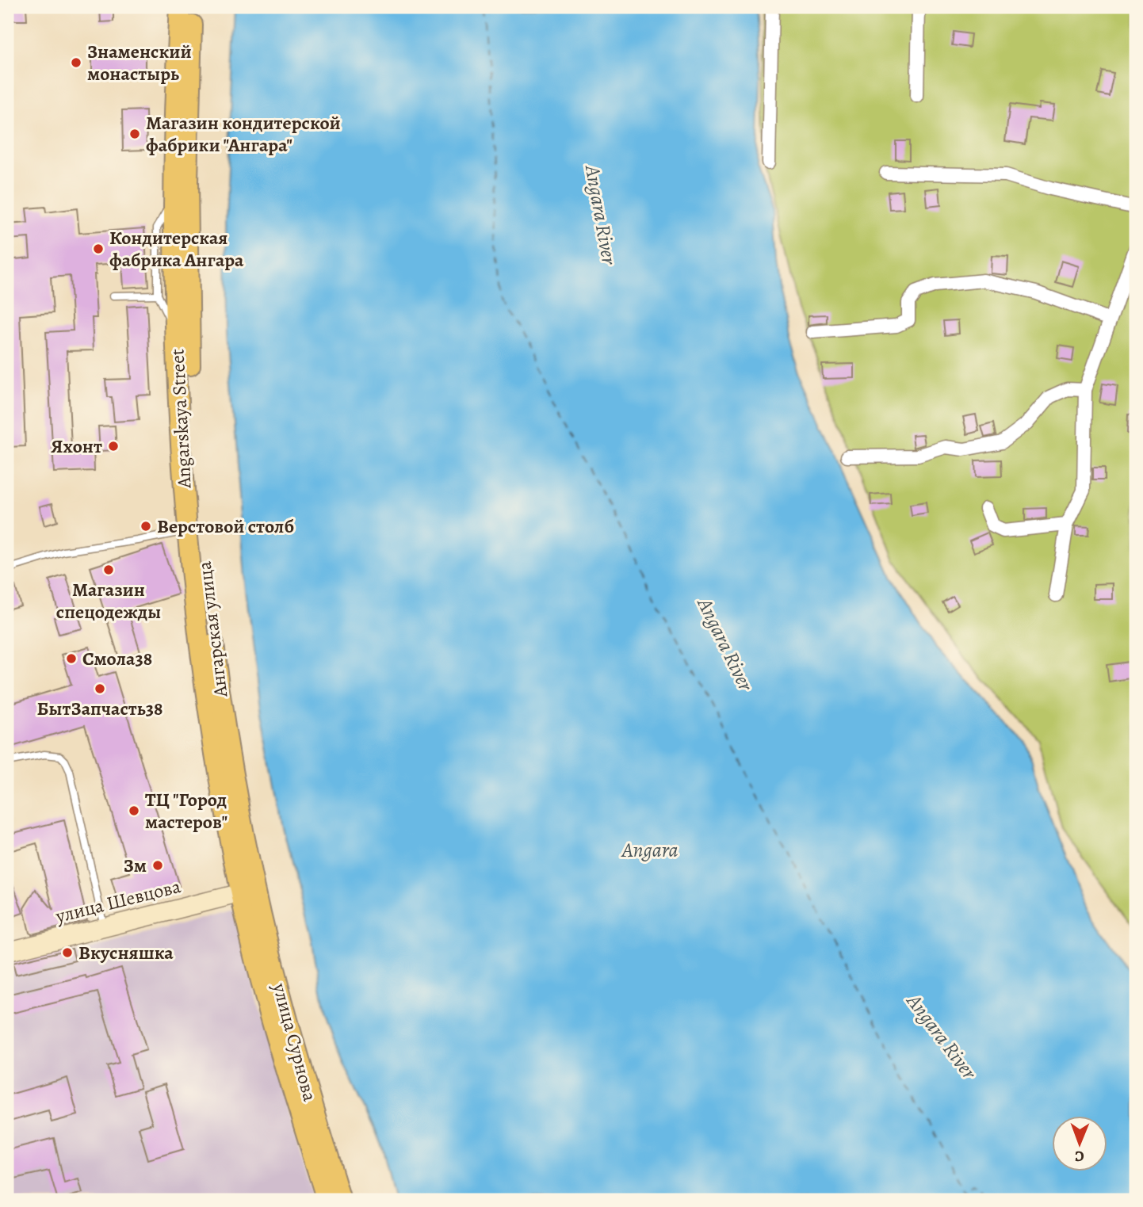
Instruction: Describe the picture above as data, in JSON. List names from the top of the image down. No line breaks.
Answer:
{"streets":{"main road":["Angarskaya Street","Ангарская улица","улица Шевцова","улица Сурнова"]},"crossings":[["Angarskaya Street","Ангарская улица"],["Angarskaya Street","улица Шевцова"],["Angarskaya Street","улица Сурнова"],["Ангарская улица","улица Шевцова"],["Ангарская улица","улица Сурнова"],["улица Шевцова","улица Сурнова"]],"water":["Angara River","Angara"],"places":["Знаменский монастырь","Магазин кондитерской фабрики \"Ангара\"","Кондитерская фабрика Ангара","Яхонт","Верстовой столб","Магазин спецодежды","Смола38","БытЗапчасть38","ТЦ \"Город мастеров\"","Зм","Вкусняшка"],"north":"bottom"}
